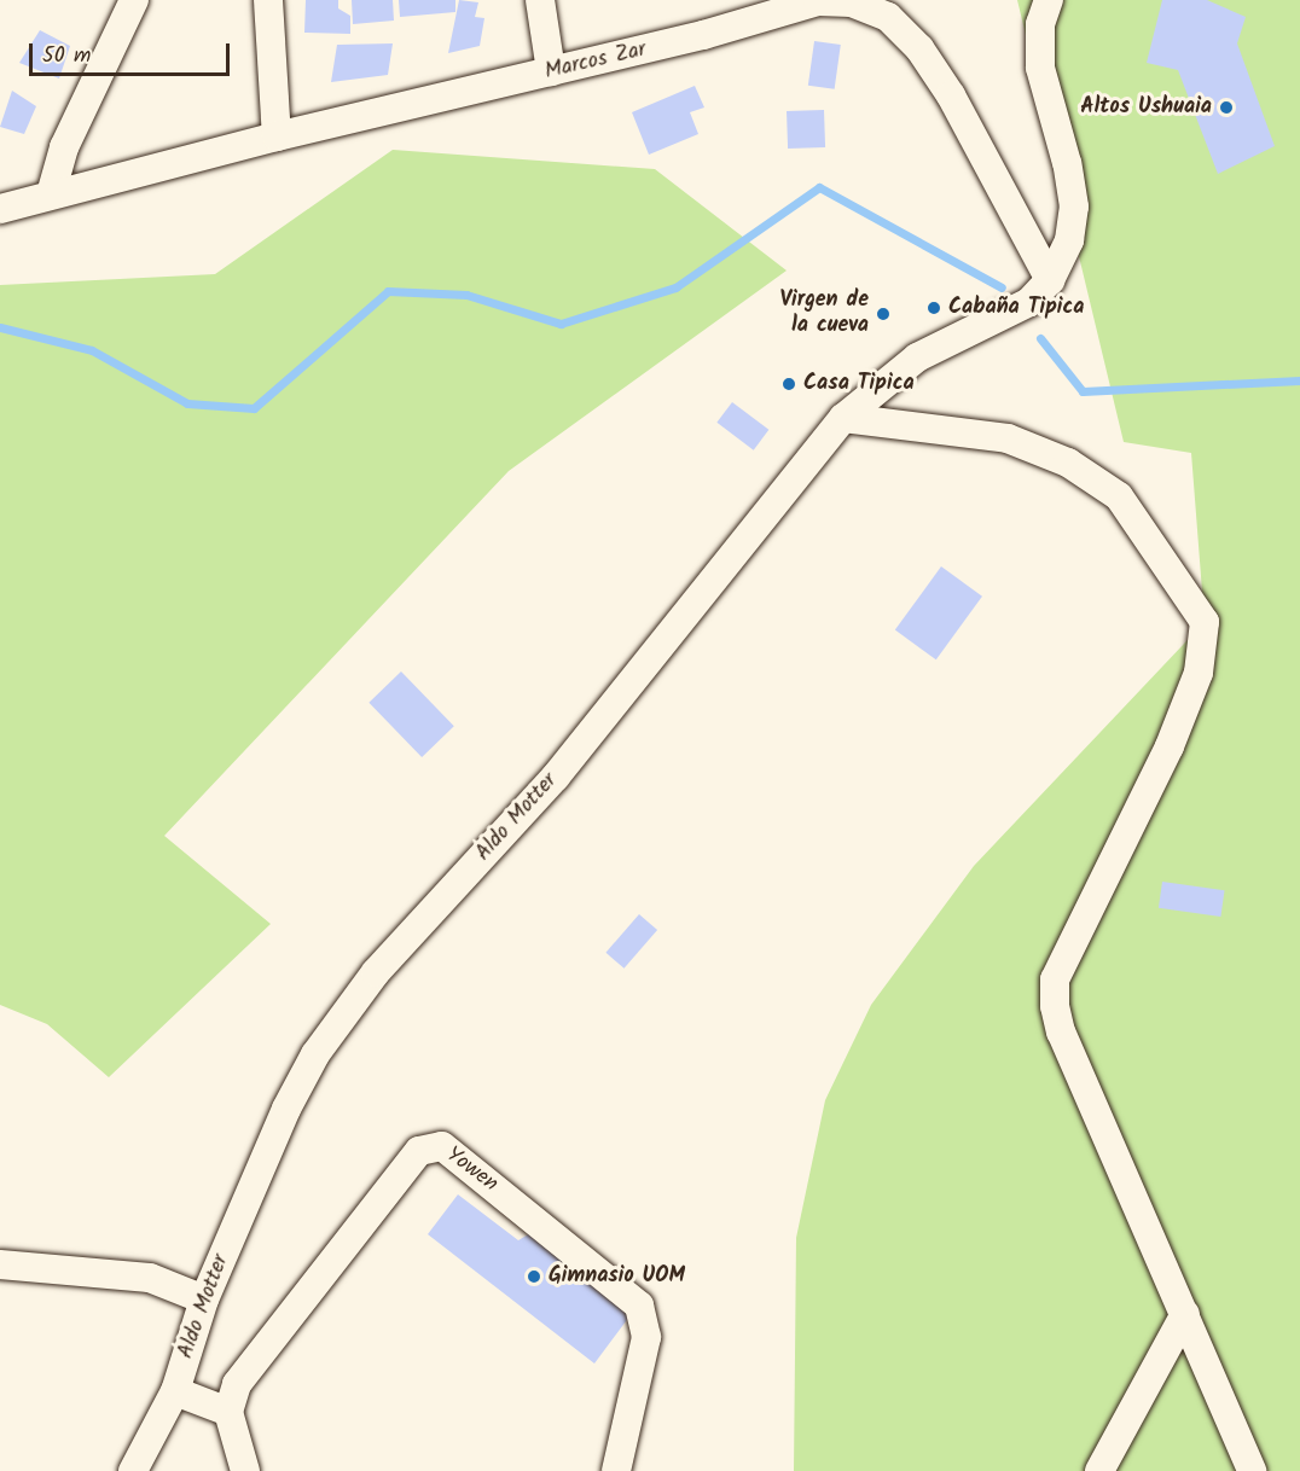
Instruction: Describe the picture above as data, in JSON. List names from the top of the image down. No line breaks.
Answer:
{"streets":{"street":["Marcos Zar","Aldo Motter","Yowen"]},"crossings":[["Marcos Zar","Aldo Motter"]],"places":["Altos Ushuaia","Cabaña Tipica","Virgen de la cueva","Casa Tipica","Gimnasio UOM"],"scale_bar":"50 m"}
